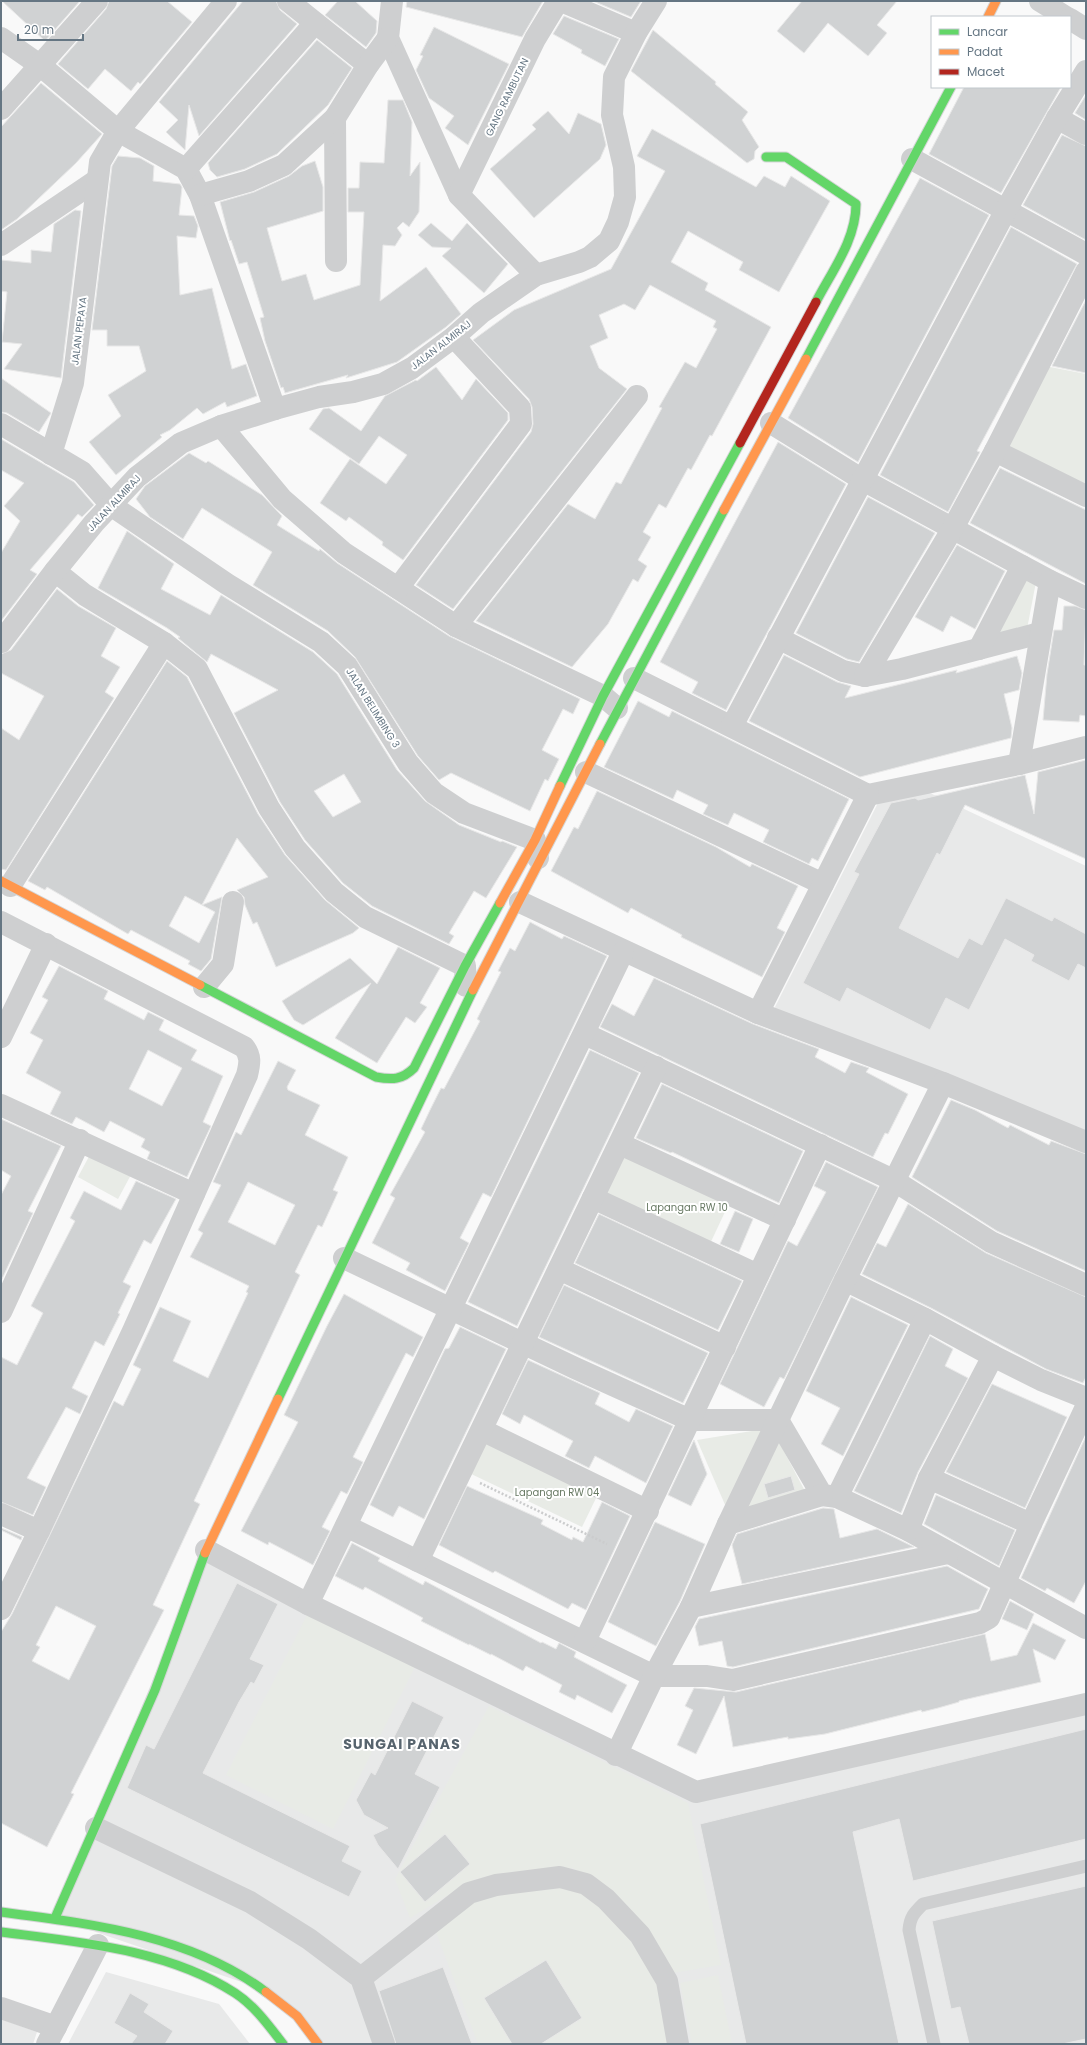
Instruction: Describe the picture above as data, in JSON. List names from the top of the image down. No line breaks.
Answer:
{"streets":{"street":["GANG RAMBUTAN","JALAN PEPAYA","JALAN ALMIRAJ","JALAN BELIMBING 3"]},"crossings":[["JALAN ALMIRAJ","JALAN BELIMBING 3"]],"districts":["SUNGAI PANAS"],"parks":["Lapangan RW 10","Lapangan RW 04"],"legend":["Lancar","Padat","Macet"],"scale_bar":"20 m"}
